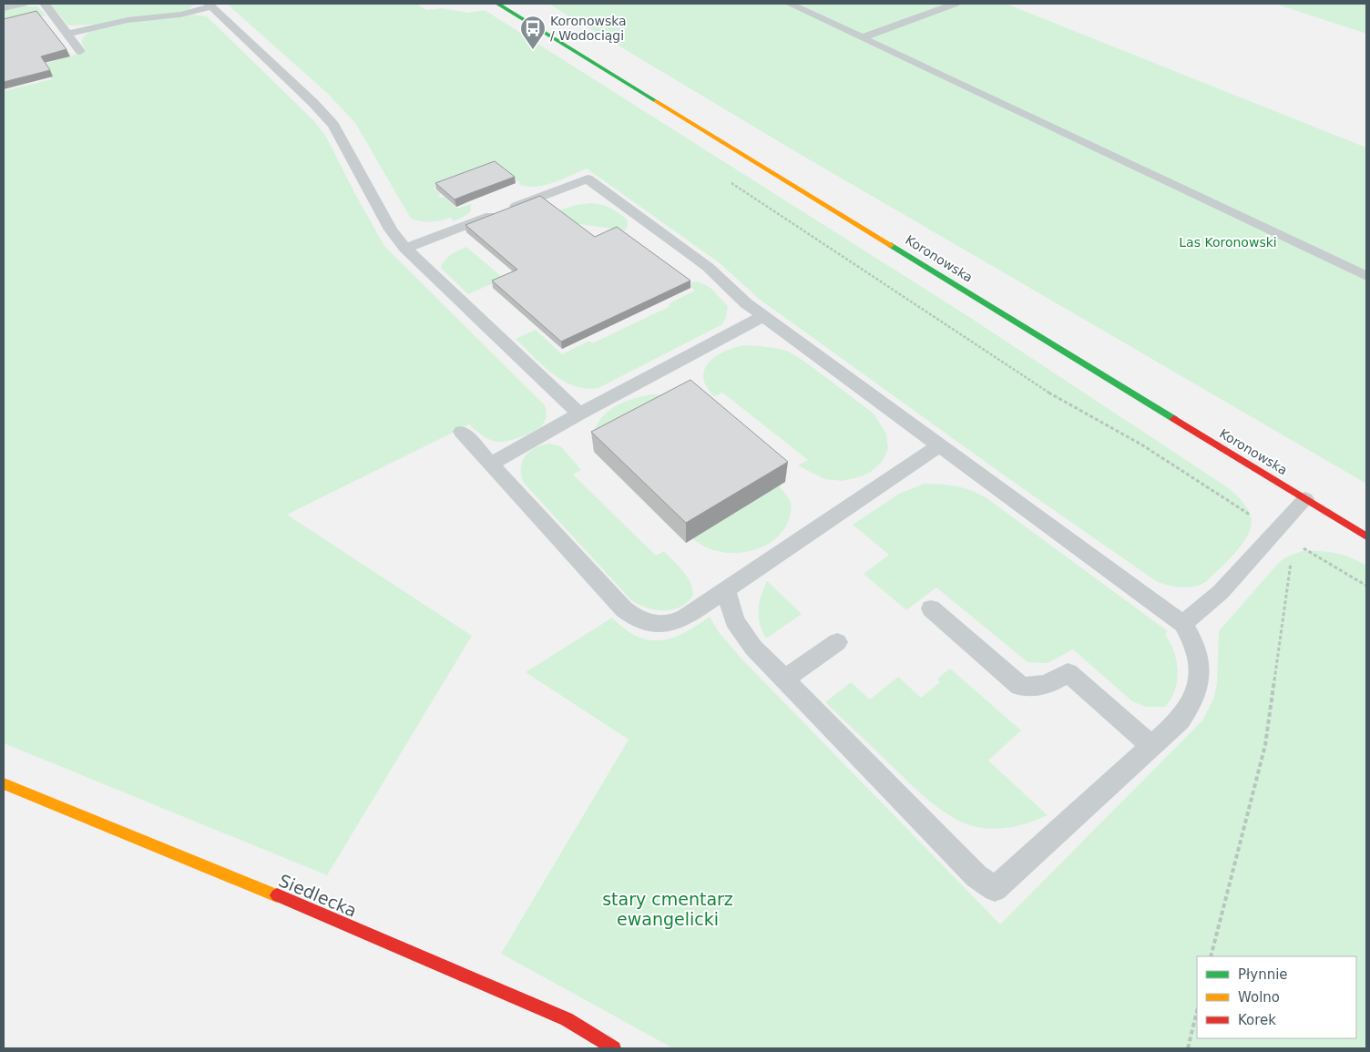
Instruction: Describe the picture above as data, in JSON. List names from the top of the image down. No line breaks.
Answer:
{"streets":{"main road":["Koronowska","Siedlecka"]},"parks":["Las Koronowski","stary cmentarz ewangelicki"],"places":{"bus stop":["Koronowska / Wodociągi"]},"legend":["Płynnie","Wolno","Korek"]}
